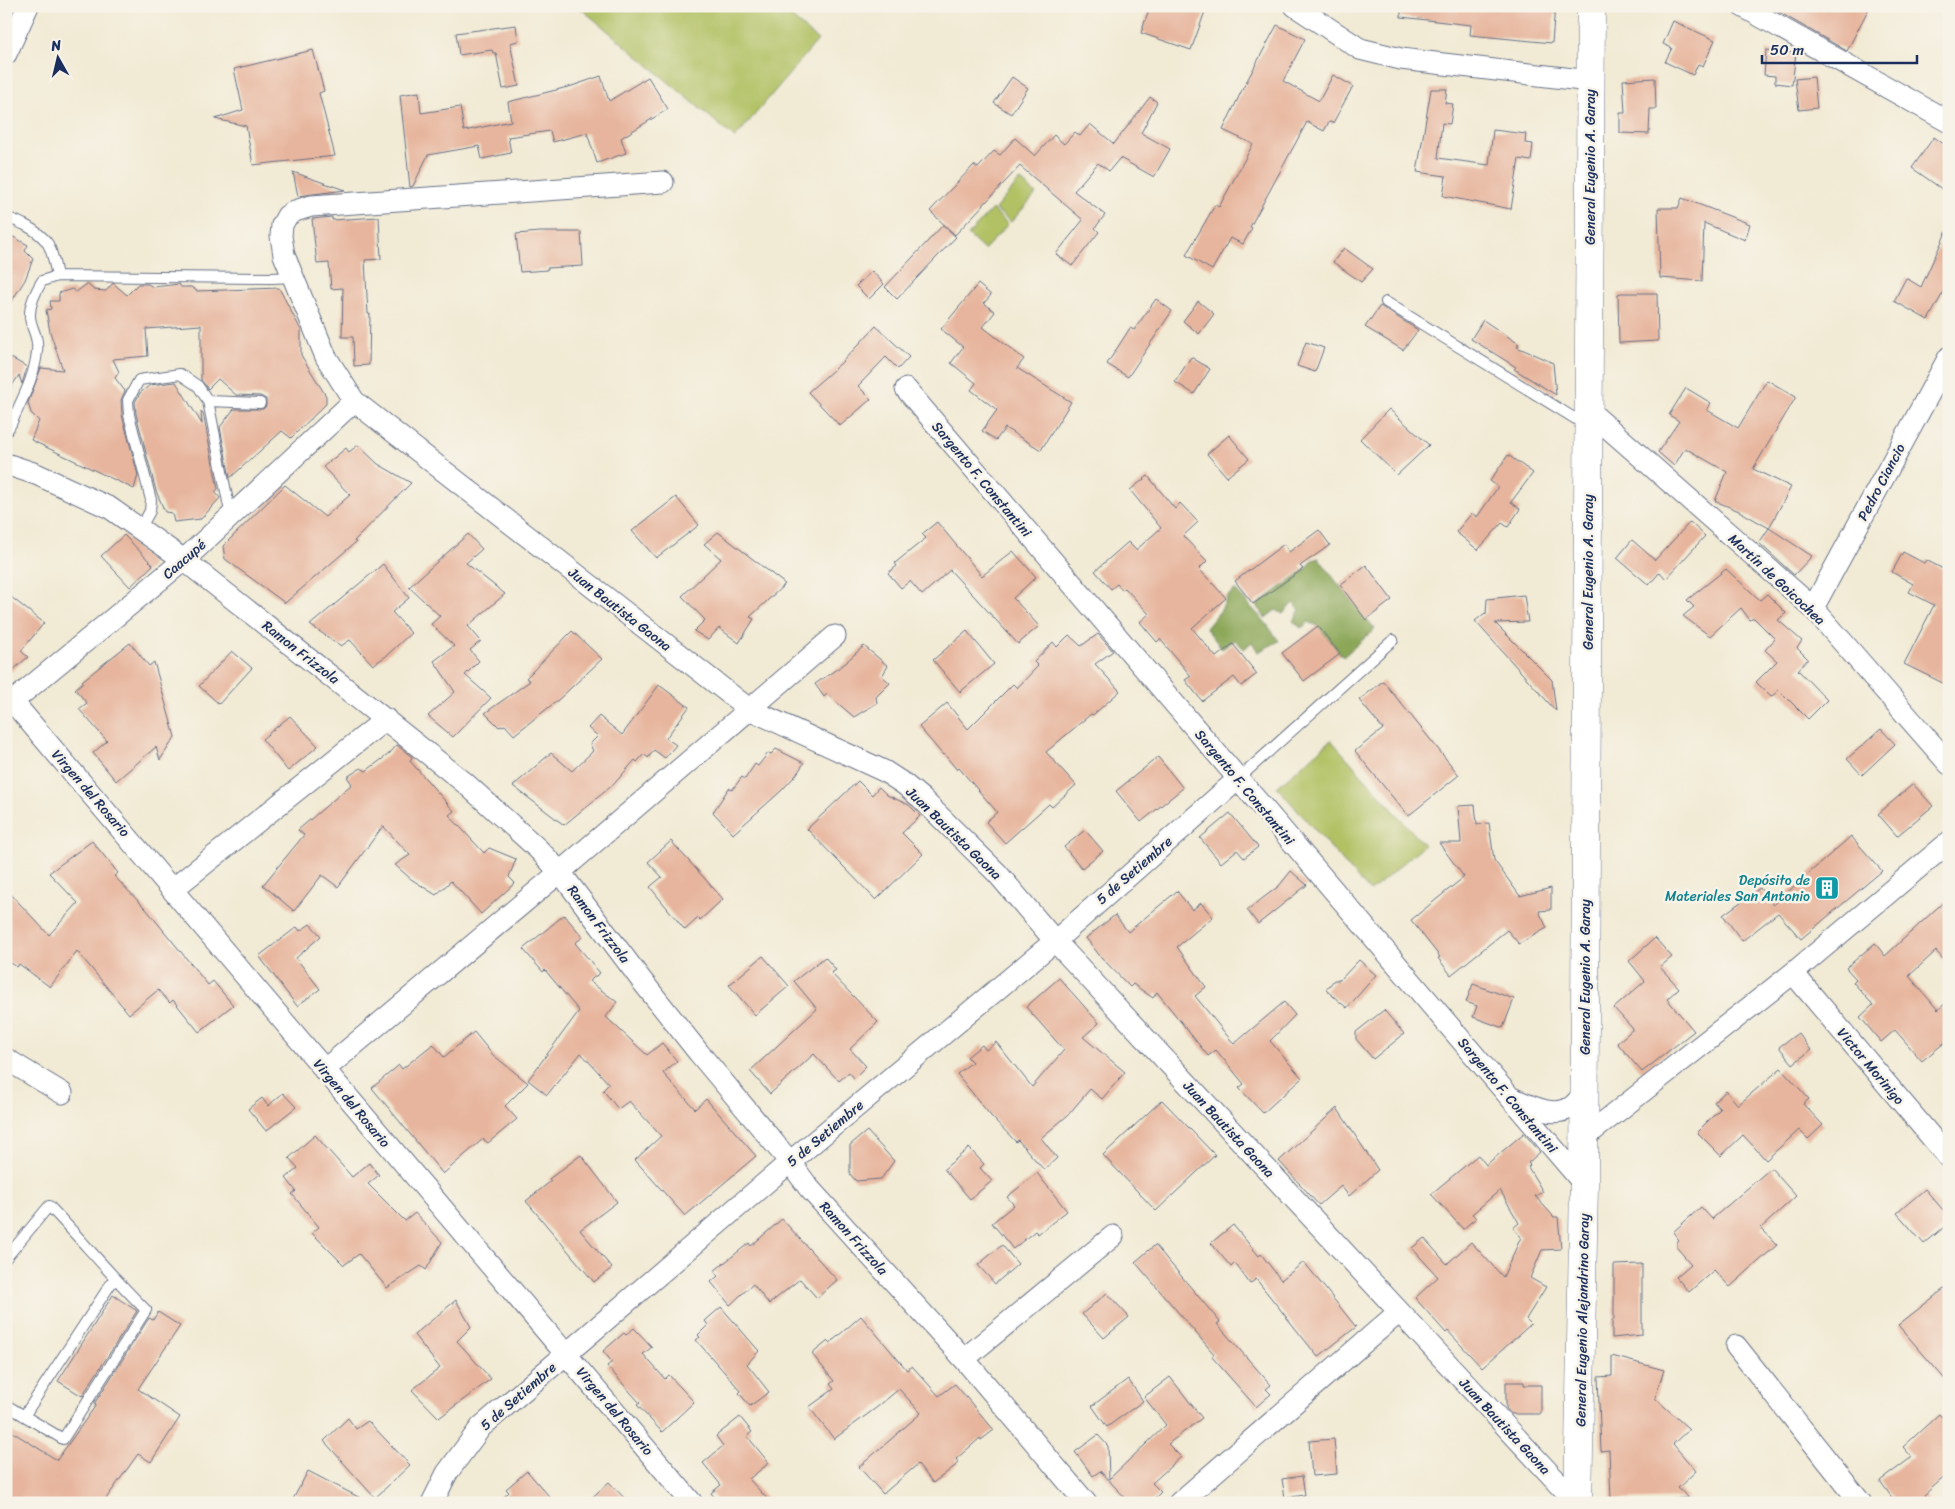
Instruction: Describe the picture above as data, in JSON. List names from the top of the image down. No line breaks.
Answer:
{"streets":{"main road":["General Eugenio A. Garay","General Eugenio Alejandrino Garay"],"street":["Sargento F. Constantini","Pedro Ciancio","Caacupé","Martín de Goicochea","Juan Bautista Gaona","Ramon Frizzola","Virgen del Rosario","5 de Setiembre","Victor Morinigo"]},"crossings":[["General Eugenio A. Garay","Martín de Goicochea"],["General Eugenio A. Garay","General Eugenio Alejandrino Garay"],["Sargento F. Constantini","5 de Setiembre"],["Sargento F. Constantini","General Eugenio Alejandrino Garay"],["Pedro Ciancio","Martín de Goicochea"],["Caacupé","Juan Bautista Gaona"],["Caacupé","Ramon Frizzola"],["Caacupé","Virgen del Rosario"],["Juan Bautista Gaona","5 de Setiembre"],["Juan Bautista Gaona","General Eugenio Alejandrino Garay"],["Ramon Frizzola","5 de Setiembre"],["Virgen del Rosario","5 de Setiembre"]],"places":{"building":["Depósito de Materiales San Antonio"]},"scale_bar":"50 m","north":"top"}
